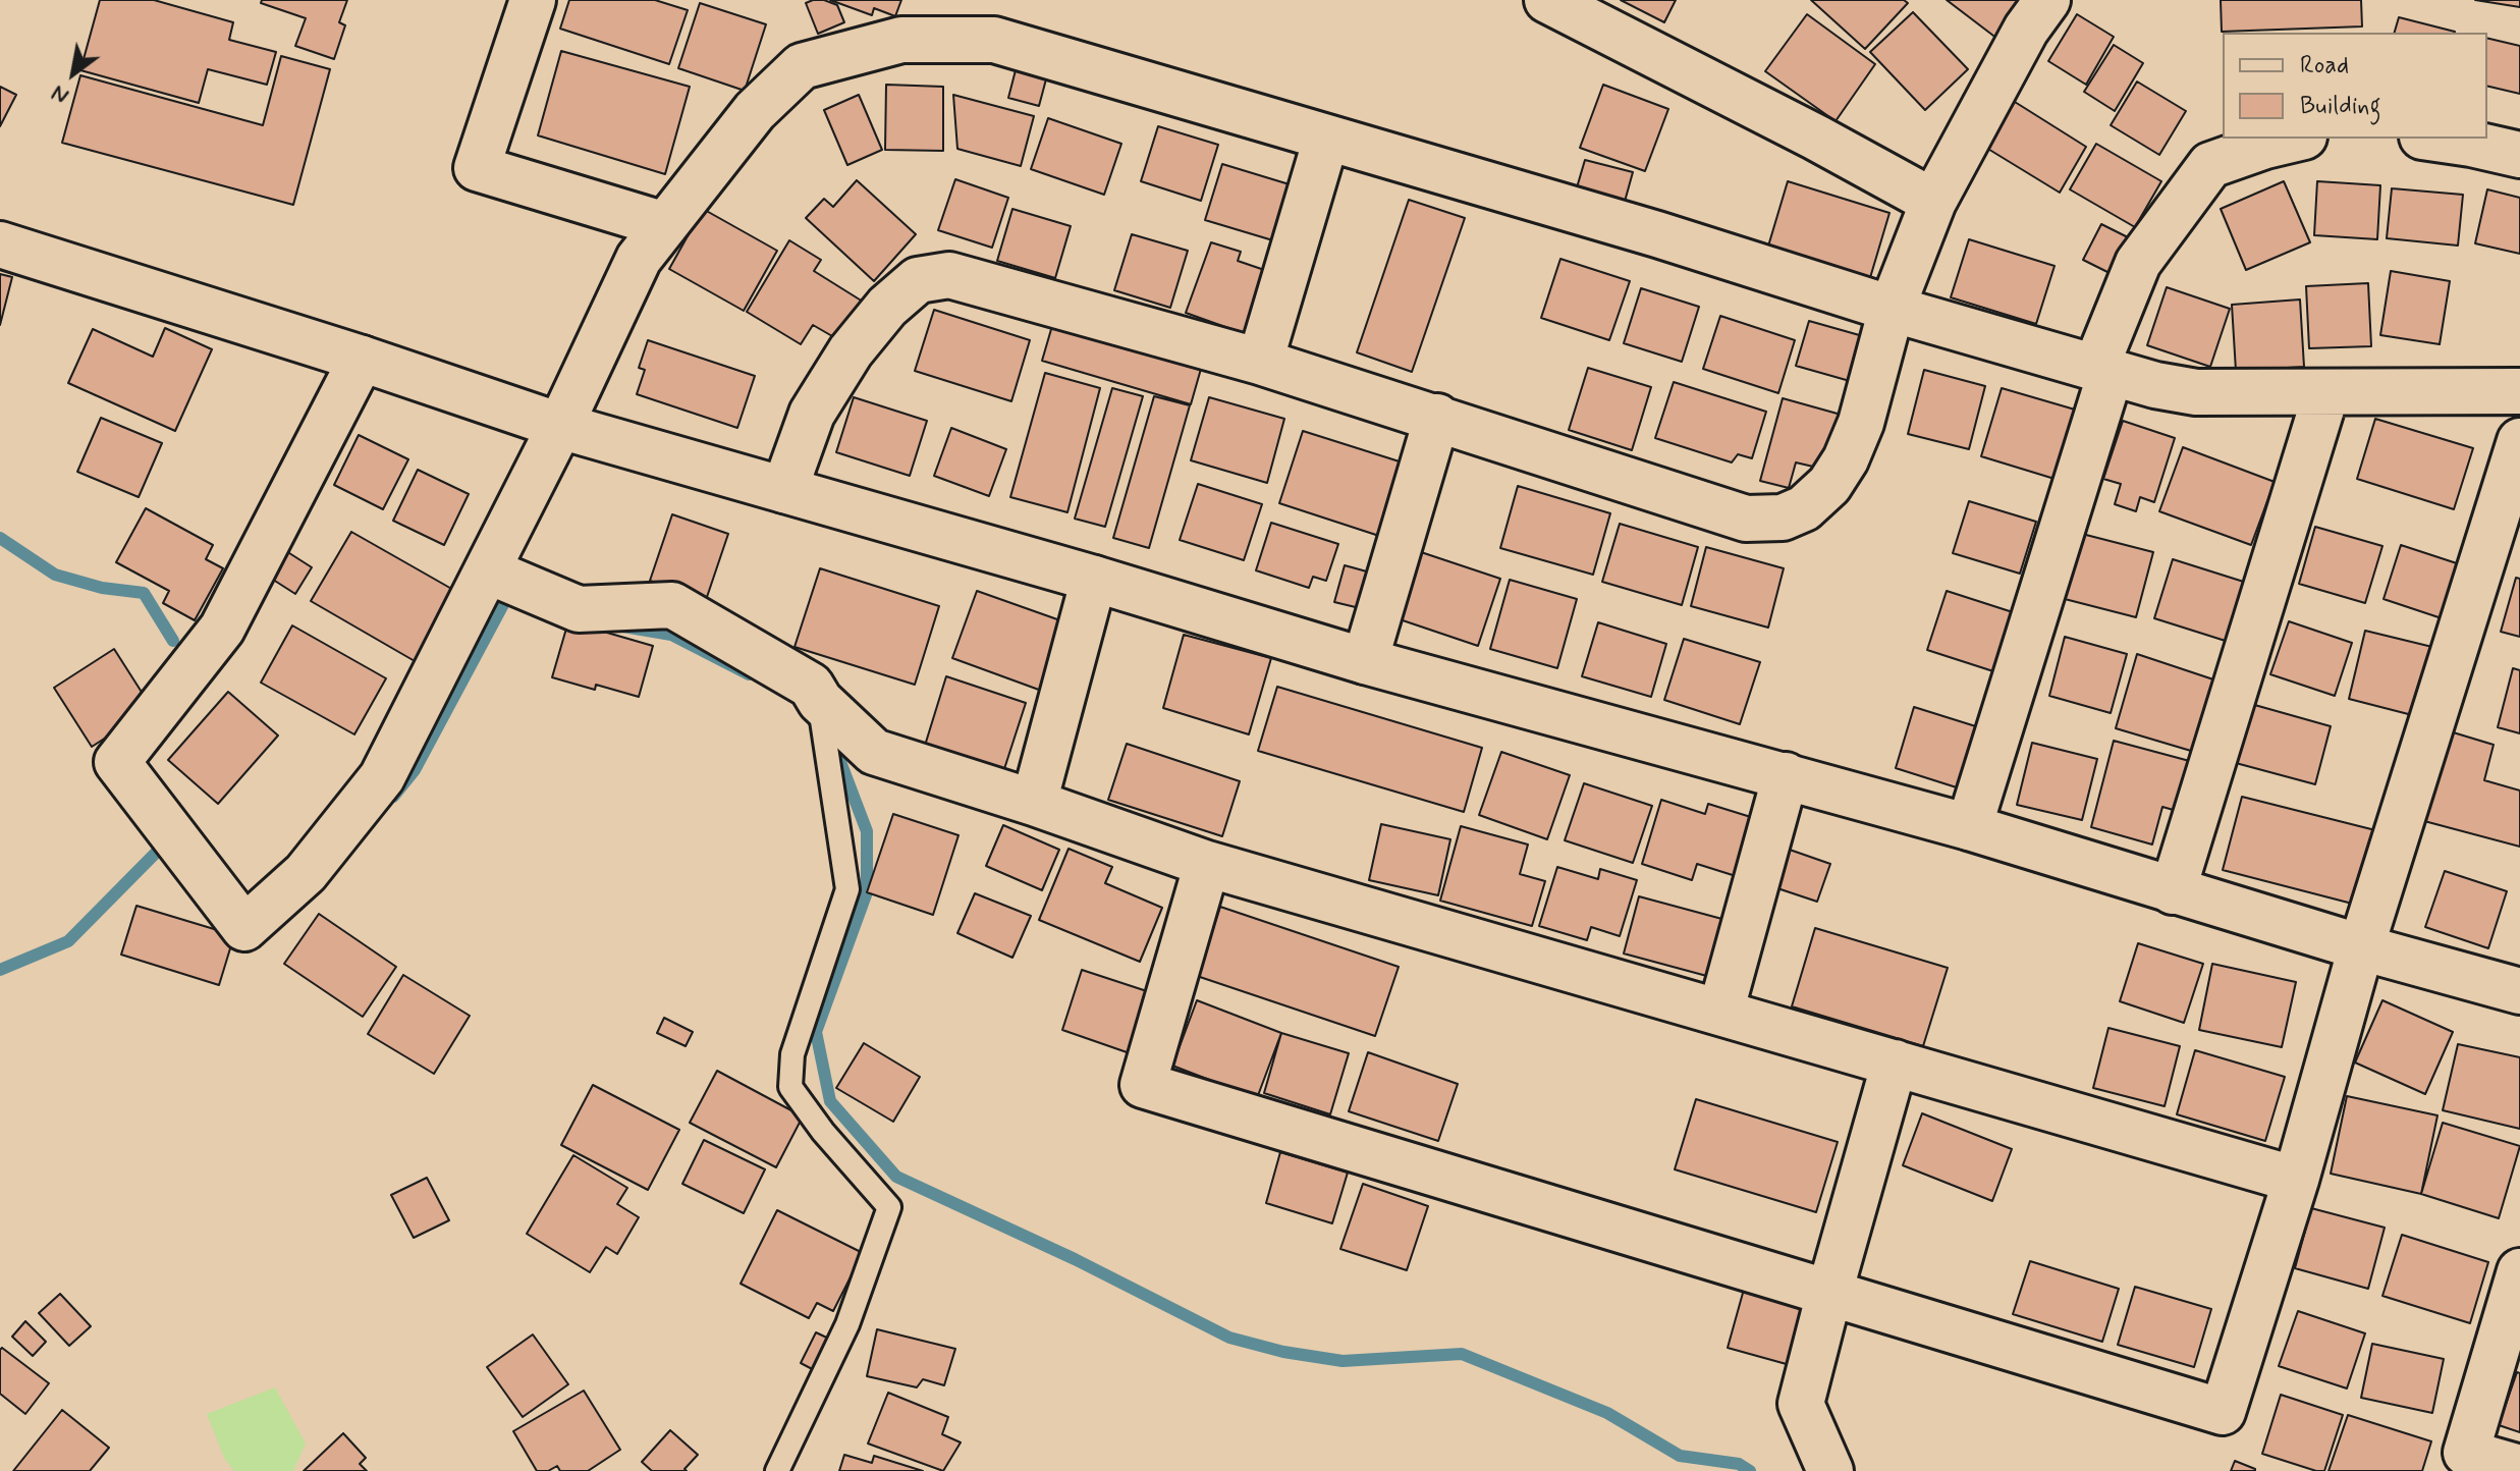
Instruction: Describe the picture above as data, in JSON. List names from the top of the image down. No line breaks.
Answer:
{"legend":["Road","Building"],"north":"bottom left"}
